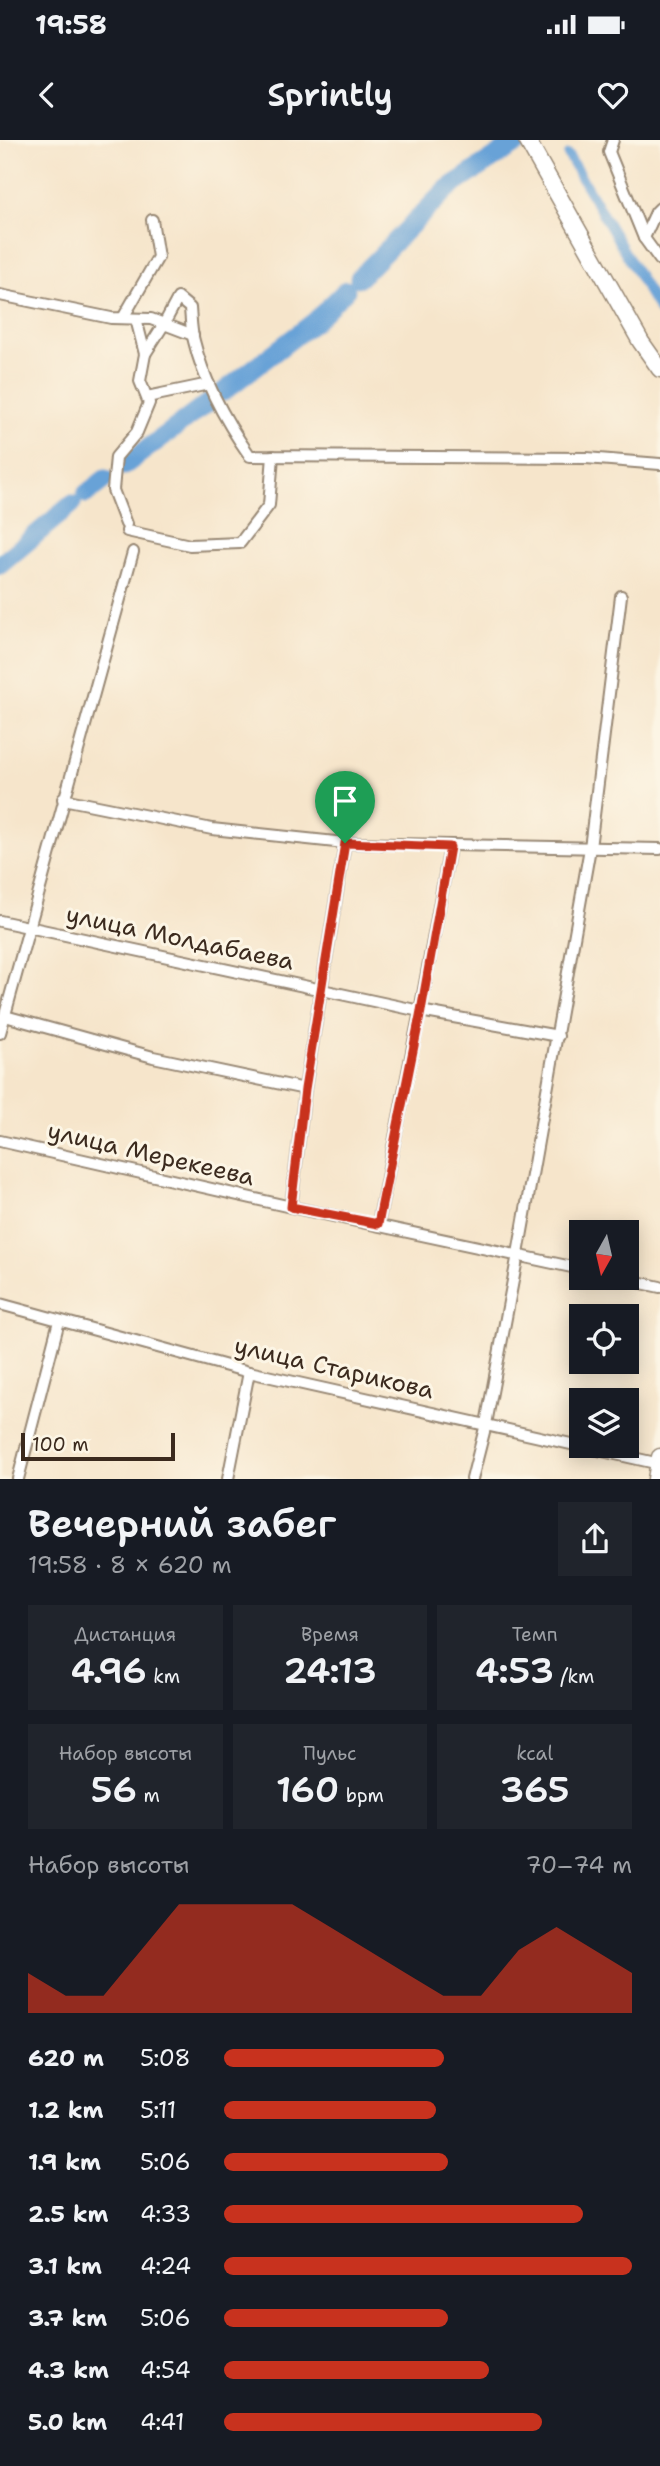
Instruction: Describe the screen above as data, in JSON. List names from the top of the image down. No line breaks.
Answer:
{"streets":{"street":["улица Молдабаева","улица Мерекеева","улица Старикова"]},"scale_bar":"100 m","north":"bottom","page":{"status":"19:58","header":"Sprintly","scale":"100 m","heading":["Вечерний забег","19:58 · 8 × 620 m"],"stats":[["Дистанция","4.96 km"],["Время","24:13"],["Темп","4:53 /km"],["Набор высоты","56 m"],["Пульс","160 bpm"],["kcal","365"]],"chart":["Набор высоты","70–74 m"],"list":[{"name":"620 m","note":"5:08"},{"name":"1.2 km","note":"5:11"},{"name":"1.9 km","note":"5:06"},{"name":"2.5 km","note":"4:33"},{"name":"3.1 km","note":"4:24"},{"name":"3.7 km","note":"5:06"},{"name":"4.3 km","note":"4:54"},{"name":"5.0 km","note":"4:41"}]}}
